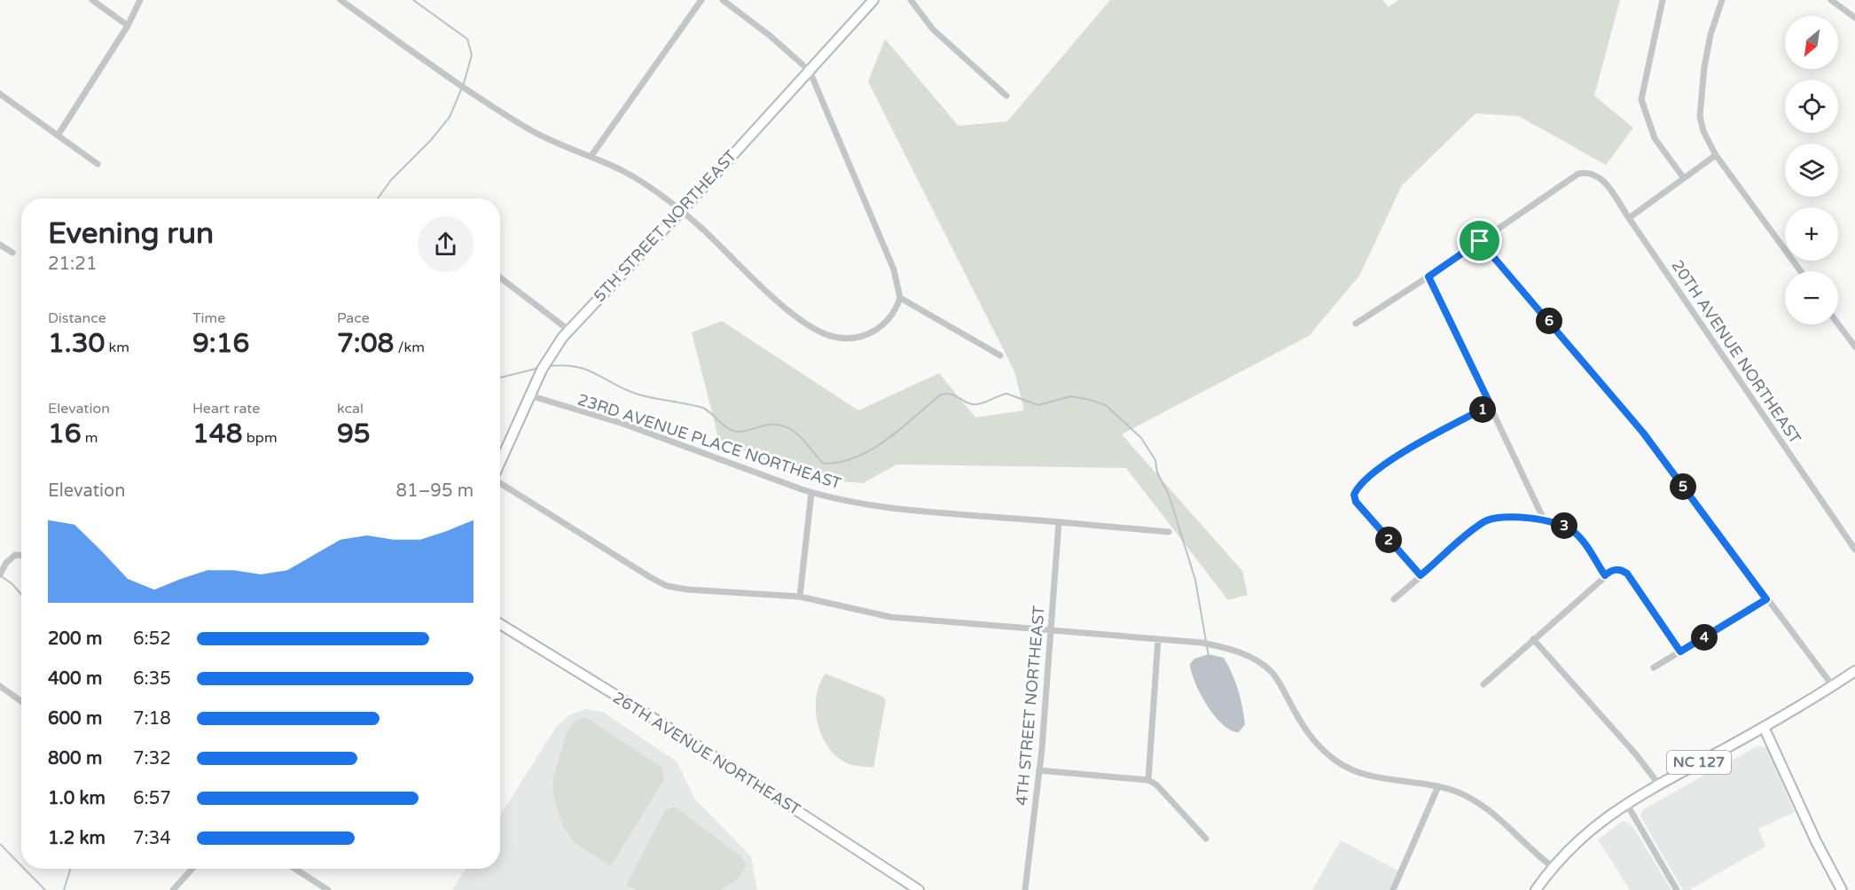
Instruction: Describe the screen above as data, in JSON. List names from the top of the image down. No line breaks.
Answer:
{"streets":{"street":["5TH STREET NORTHEAST","20TH AVENUE NORTHEAST","23RD AVENUE PLACE NORTHEAST","4TH STREET NORTHEAST","26TH AVENUE NORTHEAST","NC 127"]},"crossings":[["5TH STREET NORTHEAST","23RD AVENUE PLACE NORTHEAST"],["23RD AVENUE PLACE NORTHEAST","4TH STREET NORTHEAST"]],"north":"bottom left","page":{"map_buttons":["+","−"],"heading":["Evening run","21:21"],"stats":[["Distance","1.30 km"],["Time","9:16"],["Pace","7:08 /km"],["Elevation","16 m"],["Heart rate","148 bpm"],["kcal","95"]],"pins":["6","1","5","3","2","4"],"chart":["Elevation","81–95 m"],"list":[{"name":"200 m","note":"6:52"},{"name":"400 m","note":"6:35"},{"name":"600 m","note":"7:18"},{"name":"800 m","note":"7:32"},{"name":"1.0 km","note":"6:57"},{"name":"1.2 km","note":"7:34"}]}}
